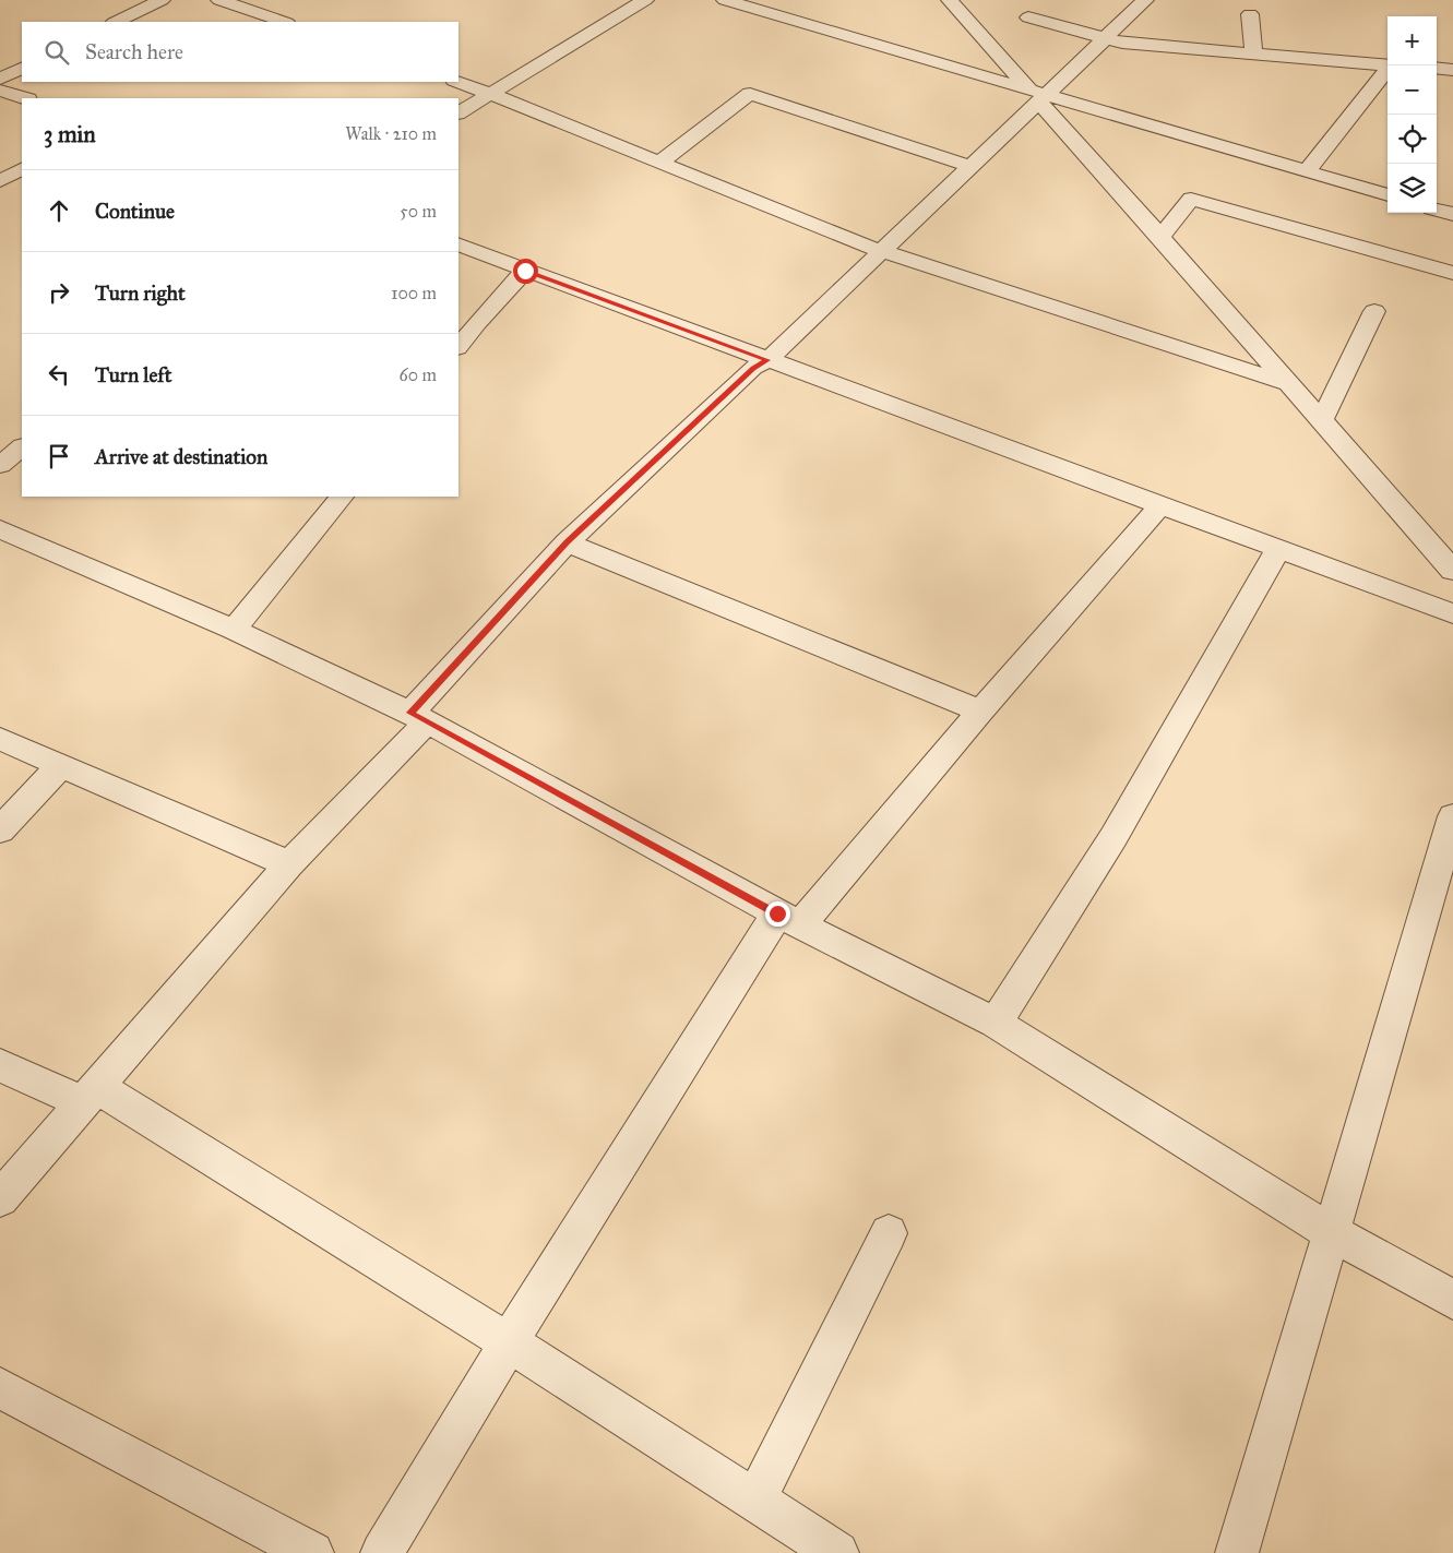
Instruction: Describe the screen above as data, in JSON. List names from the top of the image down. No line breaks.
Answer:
{"page":{"map_buttons":["+","−"],"search":"Search here","heading":["3 min","Walk · 210 m"],"list":[["Continue","50 m"],["Turn right","100 m"],["Turn left","60 m"],"Arrive at destination"]}}
